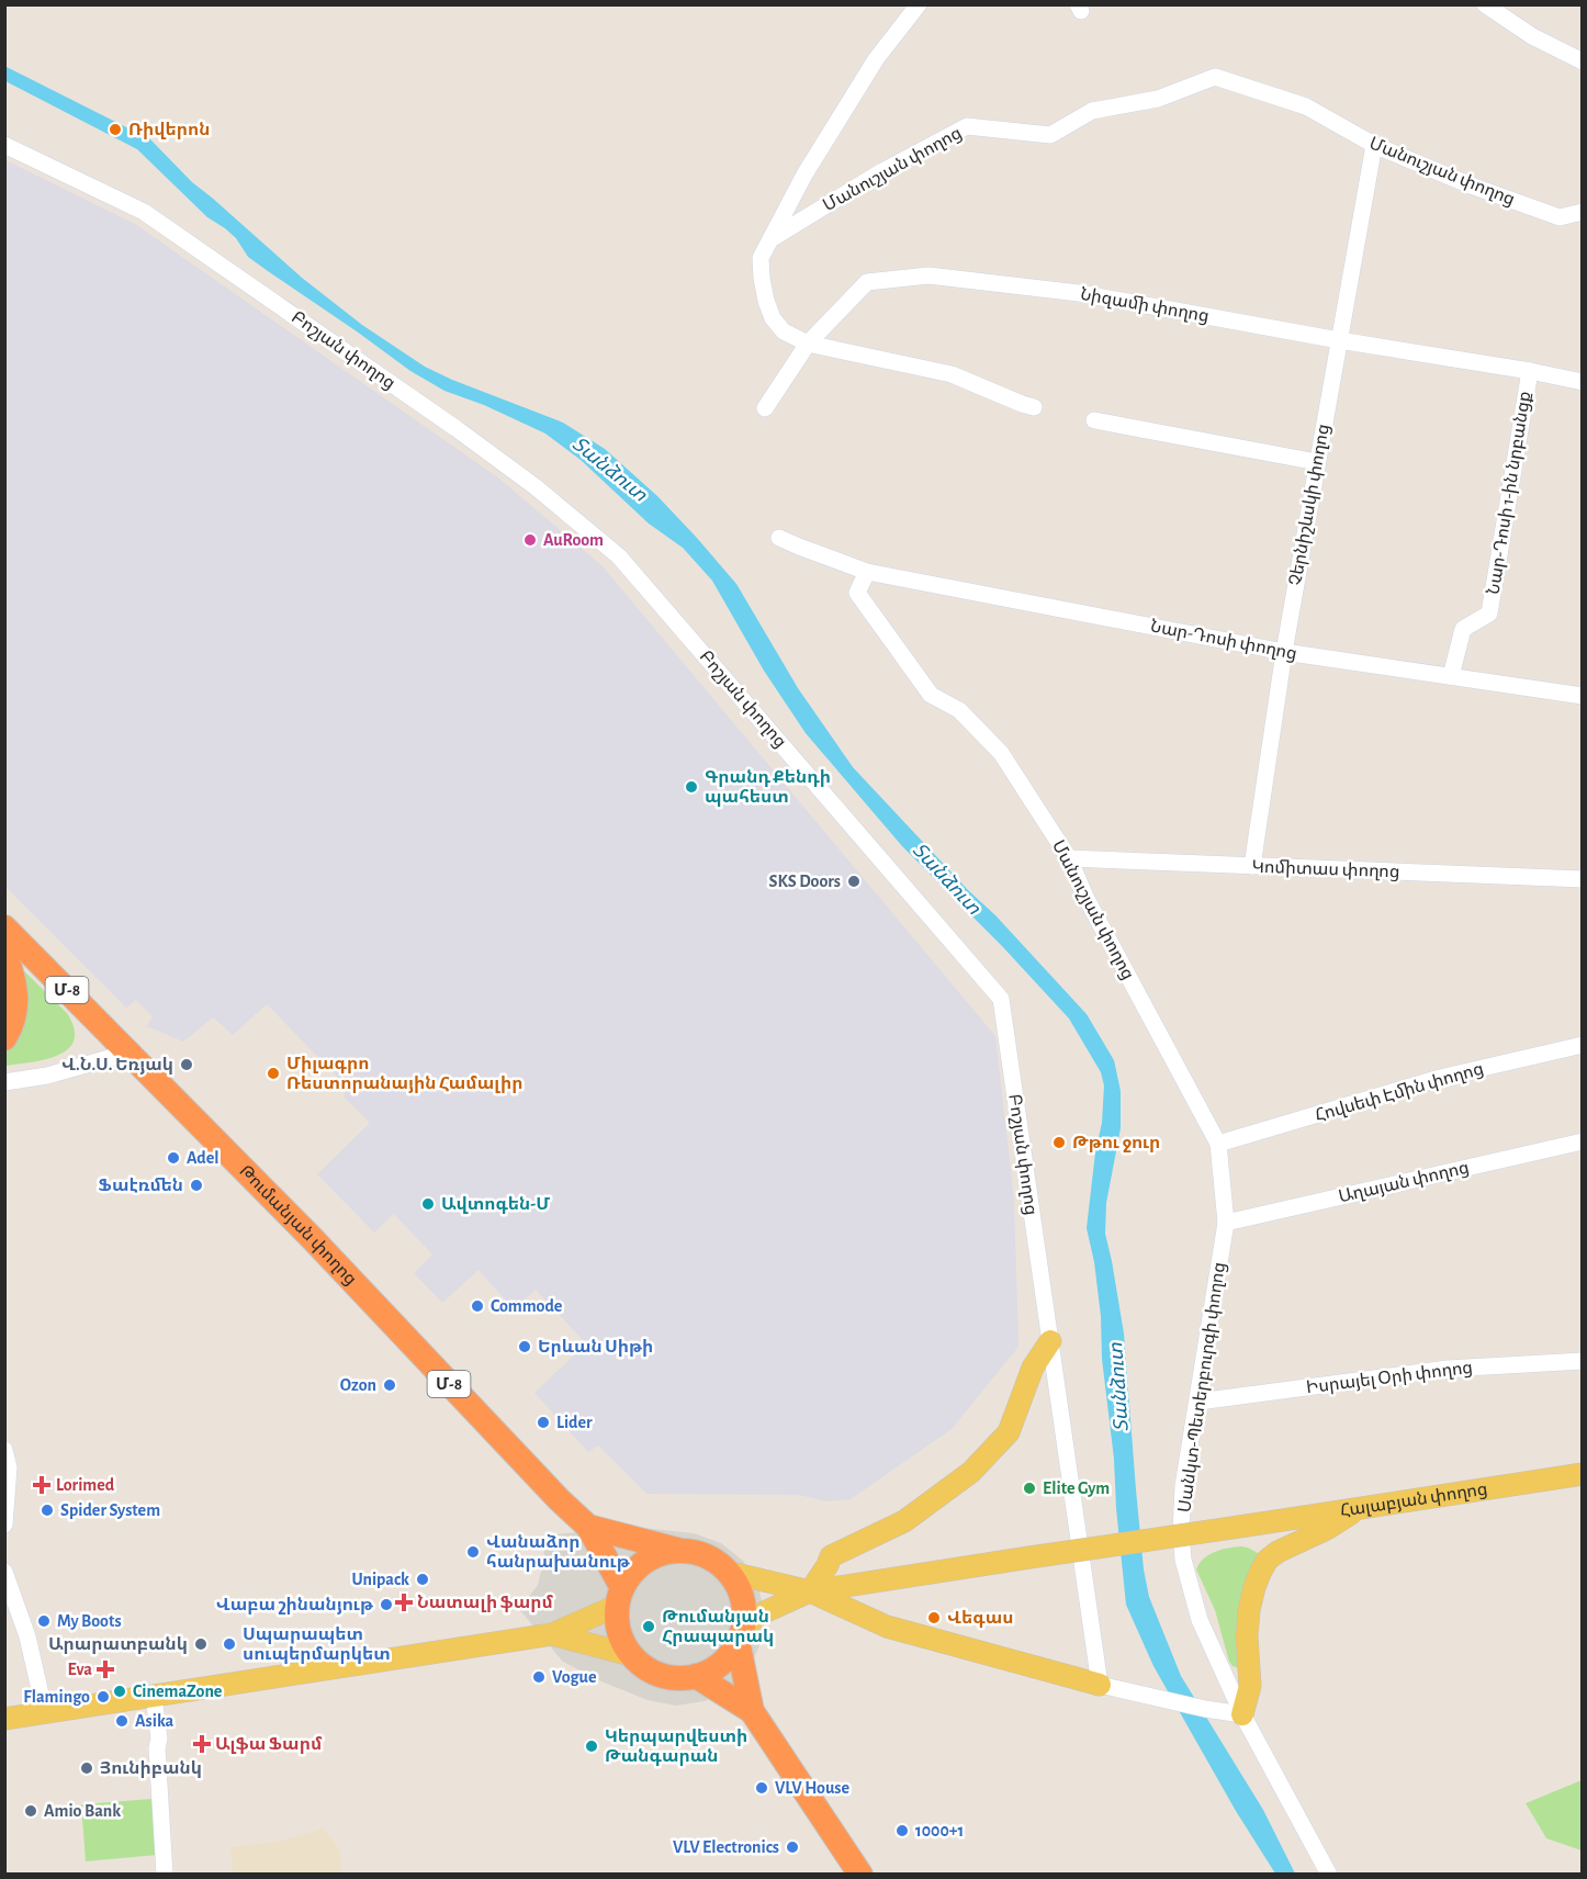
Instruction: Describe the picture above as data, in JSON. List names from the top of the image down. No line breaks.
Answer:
{"streets":{"highway":["Մ-8","Թումանյան փողոց"],"main road":["Հալաբյան փողոց"],"street":["Մանուշյան փողոց","Նիզամի փողոց","Բոշյան փողոց","Նար-Դոսի 1-ին նրբանցք","Չերնիշևսկի փողոց","Նար-Դոսի փողոց","Կոմիտաս փողոց","Հովսեփ Էմին փողոց","Աղայան փողոց","Իսրայել Օրի փողոց","Սանկտ-Պետերբուրգի փողոց"]},"crossings":[["Մանուշյան փողոց","Չերնիշևսկի փողոց"],["Մանուշյան փողոց","Նար-Դոսի փողոց"],["Մանուշյան փողոց","Կոմիտաս փողոց"],["Մանուշյան փողոց","Հովսեփ Էմին փողոց"],["Մանուշյան փողոց","Աղայան փողոց"],["Մանուշյան փողոց","Սանկտ-Պետերբուրգի փողոց"],["Նիզամի փողոց","Նար-Դոսի 1-ին նրբանցք"],["Նիզամի փողոց","Չերնիշևսկի փողոց"],["Նար-Դոսի 1-ին նրբանցք","Նար-Դոսի փողոց"],["Չերնիշևսկի փողոց","Նար-Դոսի փողոց"],["Չերնիշևսկի փողոց","Կոմիտաս փողոց"],["Մ-8","Թումանյան փողոց"],["Աղայան փողոց","Սանկտ-Պետերբուրգի փողոց"],["Իսրայել Օրի փողոց","Սանկտ-Պետերբուրգի փողոց"]],"water":["Տանձուտ"],"places":{"other":["Ռիվերոն","AuRoom","Գրանդ Քենդի պահեստ","SKS Doors","Վ․Ն․Ս․ Եռյակ","Միլագրո Ռեստորանային Համալիր","Թթու ջուր","Adel","Ֆաէռմեն","Ավտոգեն-Մ","Commode","Երևան Սիթի","Ozon","Lider","Elite Gym","Spider System","Վանաձոր հանրախանութ","Unipack","Վաբա շինանյութ","Վեգաս","My Boots","Թումանյան Հրապարակ","Արարատբանկ","Սպարապետ սուպերմարկետ","Vogue","CinemaZone","Flamingo","Asika","Կերպարվեստի Թանգարան","Յունիբանկ","VLV House","Amio Bank","1000+1","VLV Electronics"],"health":["Lorimed","Նատալի ֆարմ","Eva","Ալֆա Ֆարմ"]}}
